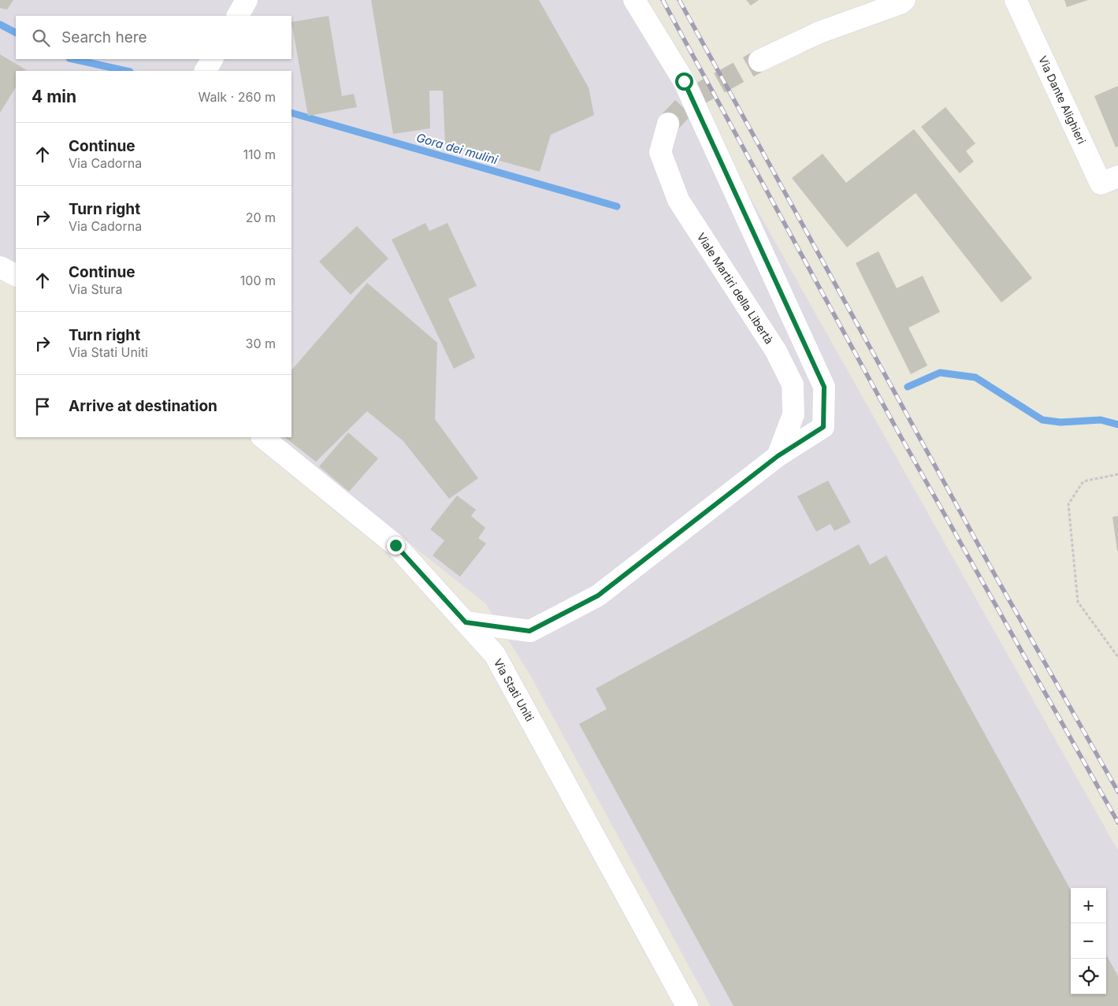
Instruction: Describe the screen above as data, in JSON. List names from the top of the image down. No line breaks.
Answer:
{"streets":{"street":["Via Dante Alighieri","Viale Martiri della Libertà","Via Stati Uniti"]},"water":["Gora dei mulini"],"page":{"search":"Search here","heading":["4 min","Walk · 260 m"],"list":[["Continue","Via Cadorna","110 m"],["Turn right","Via Cadorna","20 m"],["Continue","Via Stura","100 m"],["Turn right","Via Stati Uniti","30 m"],"Arrive at destination"],"map_buttons":["+","−"]}}
